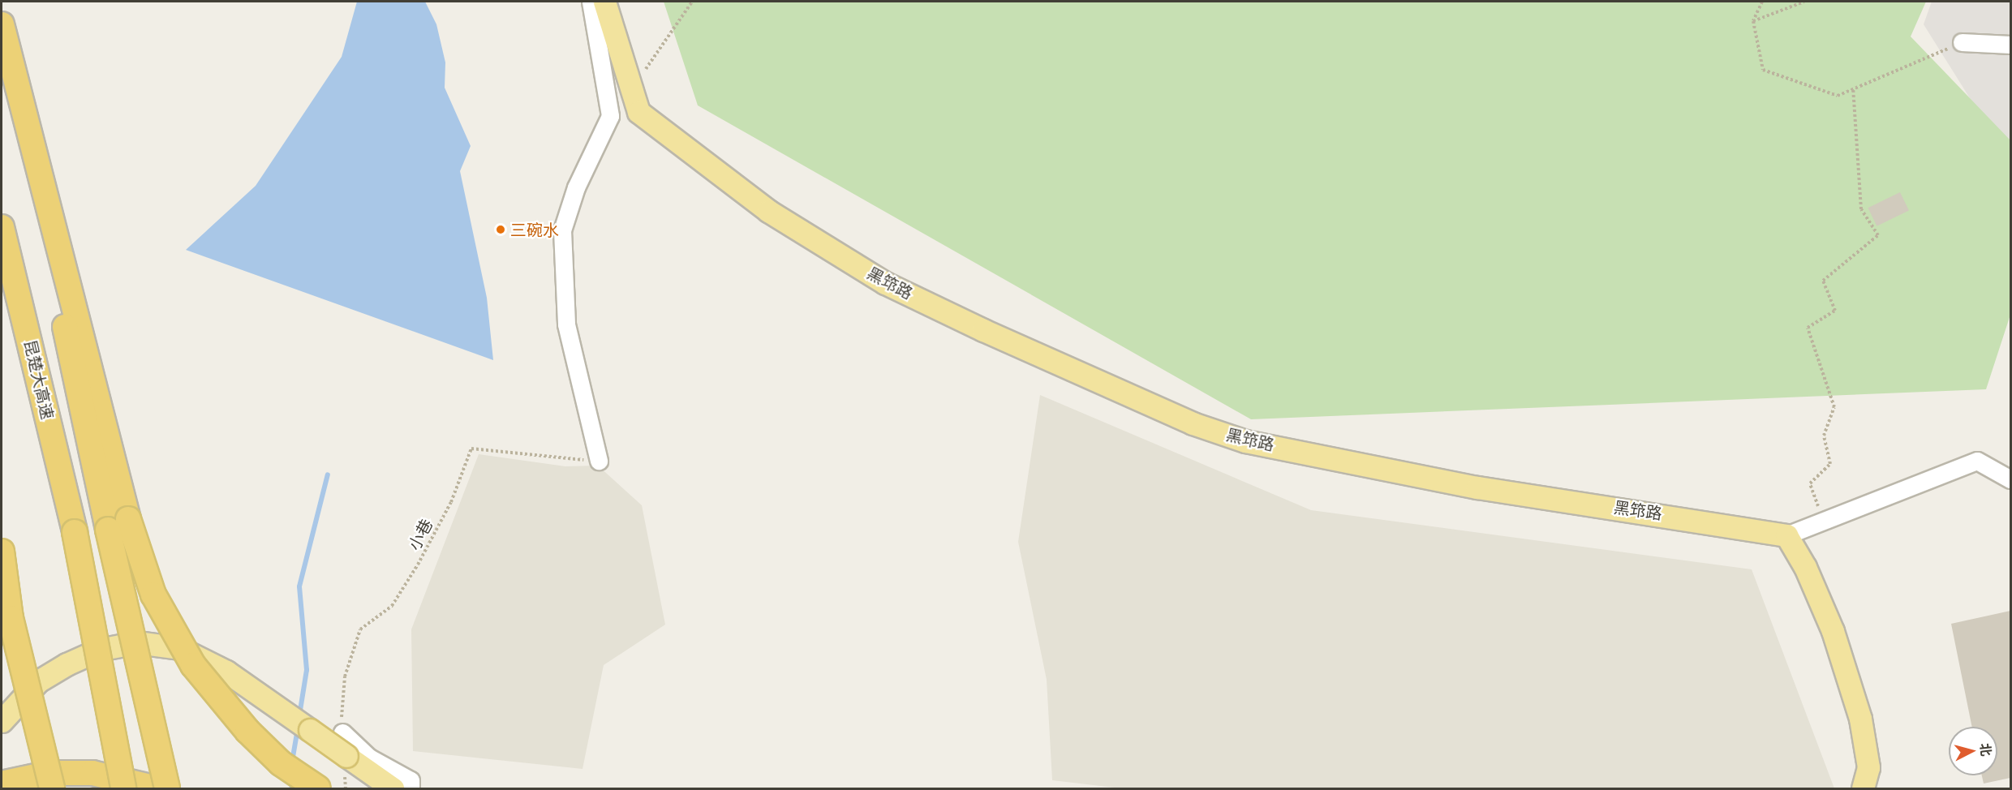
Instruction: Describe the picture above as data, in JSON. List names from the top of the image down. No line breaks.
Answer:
{"streets":{"highway":["昆楚大高速"],"main road":["黑筇路"],"path":["小巷"]},"places":["三碗水"],"north":"right"}
